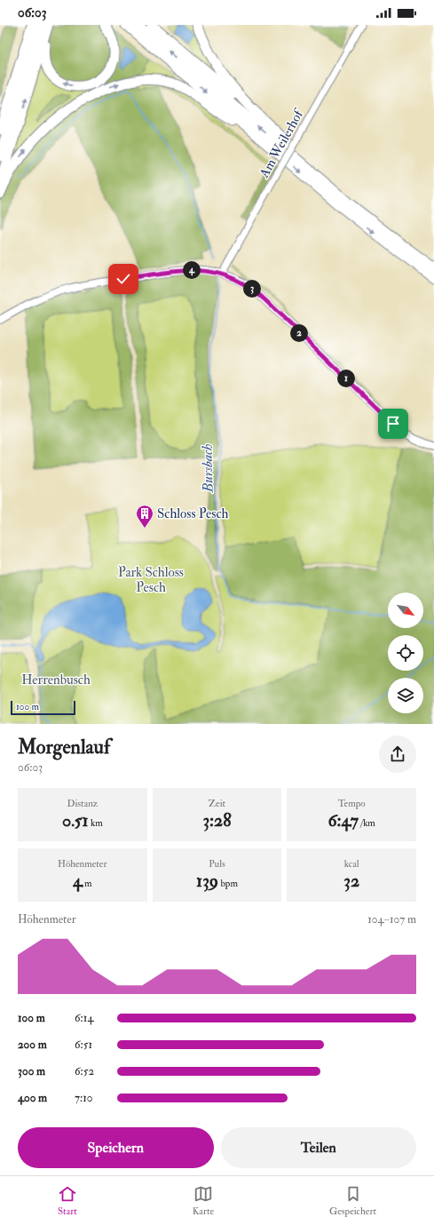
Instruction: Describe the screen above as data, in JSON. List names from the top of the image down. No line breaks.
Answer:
{"streets":{"street":["Am Weilerhof"]},"water":["Bursbach"],"parks":["Park Schloss Pesch","Herrenbusch"],"places":{"building":["Schloss Pesch"]},"scale_bar":"100 m","north":"bottom right","page":{"status":"06:03","pins":["4","3","2","1"],"scale":"100 m","heading":["Morgenlauf","06:03"],"stats":[["Distanz","0.51 km"],["Zeit","3:28"],["Tempo","6:47 /km"],["Höhenmeter","4 m"],["Puls","139 bpm"],["kcal","32"]],"chart":["Höhenmeter","104–107 m"],"list":[{"name":"100 m","note":"6:14"},{"name":"200 m","note":"6:51"},{"name":"300 m","note":"6:52"},{"name":"400 m","note":"7:10"}],"buttons":["Speichern","Teilen"],"tabs":["Start","Karte","Gespeichert"]}}
